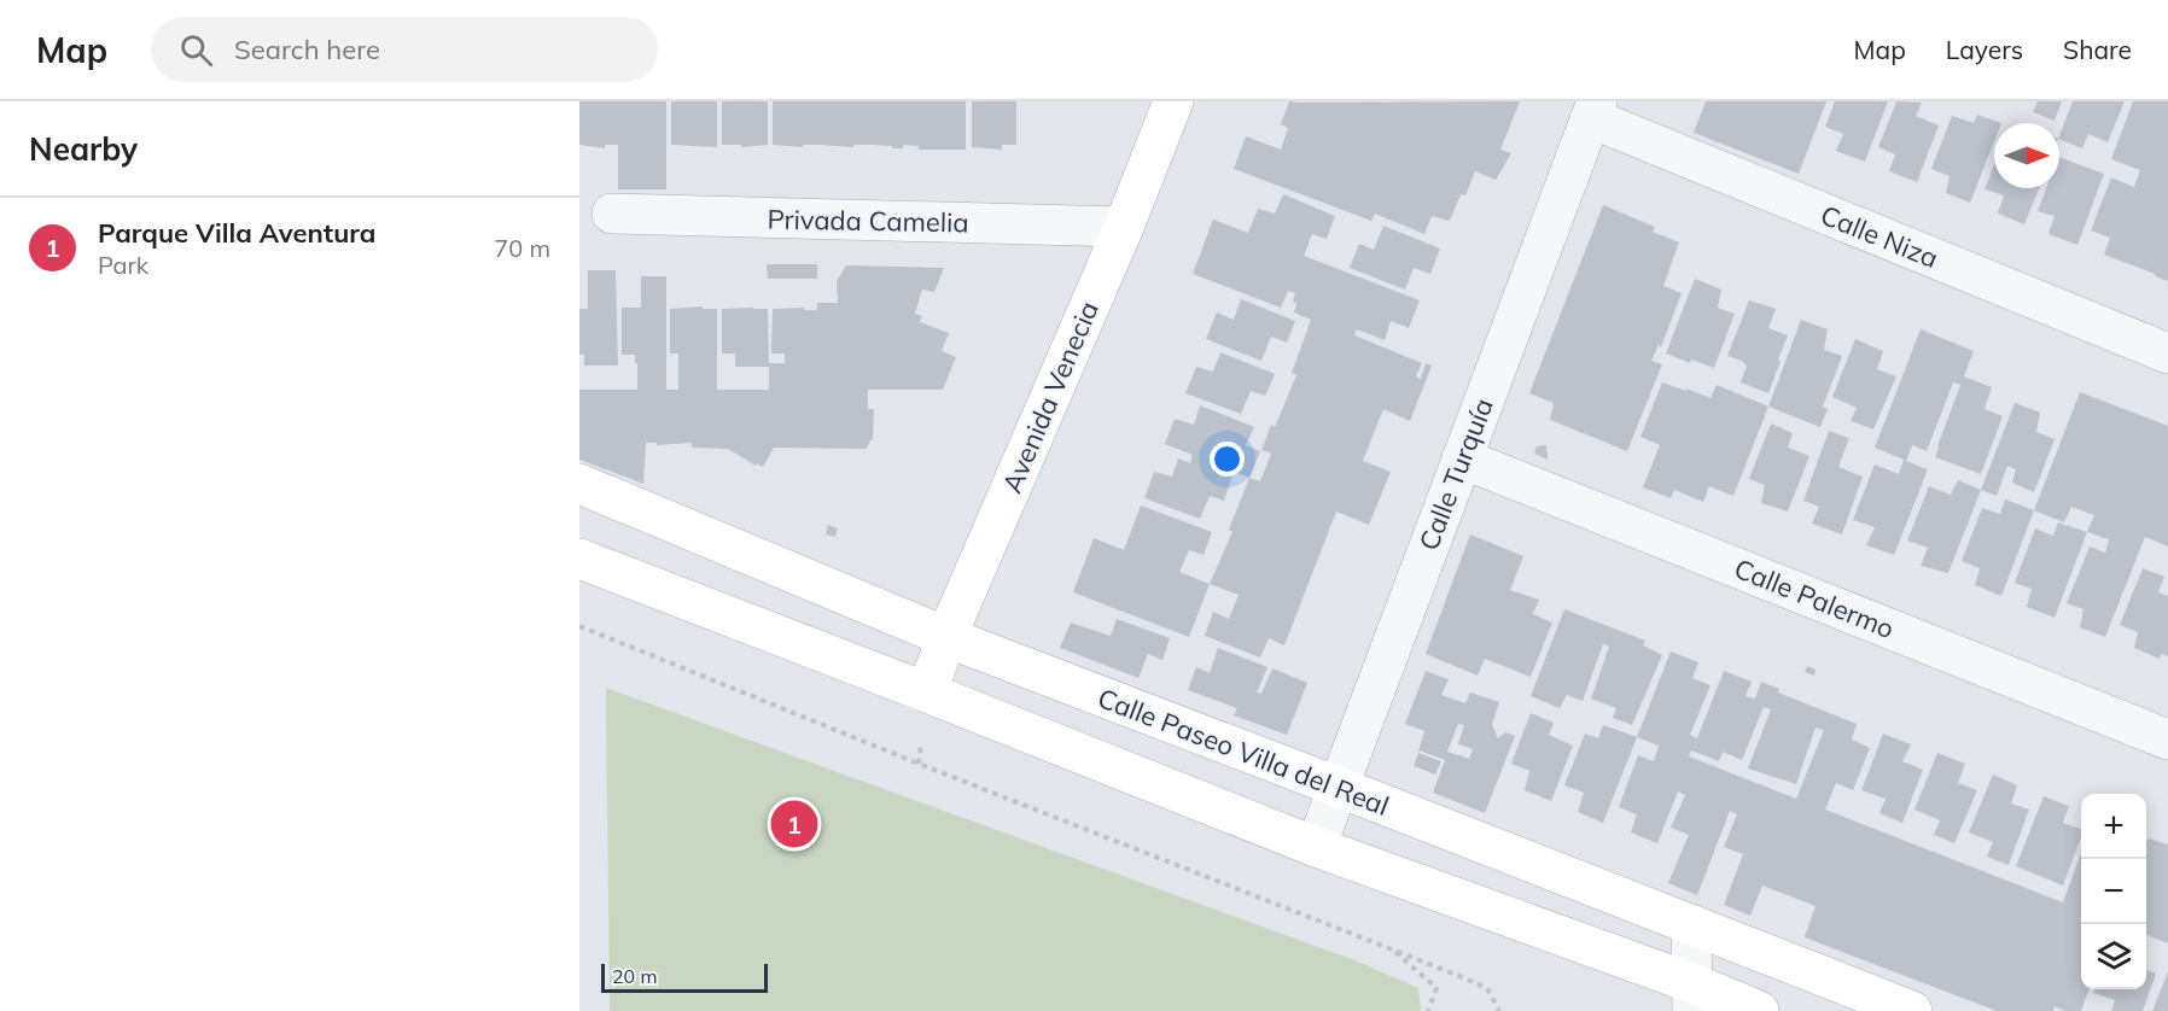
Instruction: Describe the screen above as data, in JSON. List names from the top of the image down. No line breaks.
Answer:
{"streets":{"street":["Privada Camelia","Calle Niza","Avenida Venecia","Calle Turquía","Calle Palermo","Calle Paseo Villa del Real"]},"crossings":[["Privada Camelia","Avenida Venecia"],["Calle Niza","Calle Turquía"],["Avenida Venecia","Calle Paseo Villa del Real"],["Calle Turquía","Calle Palermo"],["Calle Turquía","Calle Paseo Villa del Real"]],"scale_bar":"20 m","north":"right","page":{"header":"Map","search":"Search here","nav":["Map","Layers","Share"],"heading":"Nearby","list":[{"mark":"1","name":"Parque Villa Aventura","note":"Park","value":"70 m"}],"map_buttons":["+","−"],"pins":"1","scale":"20 m"}}
